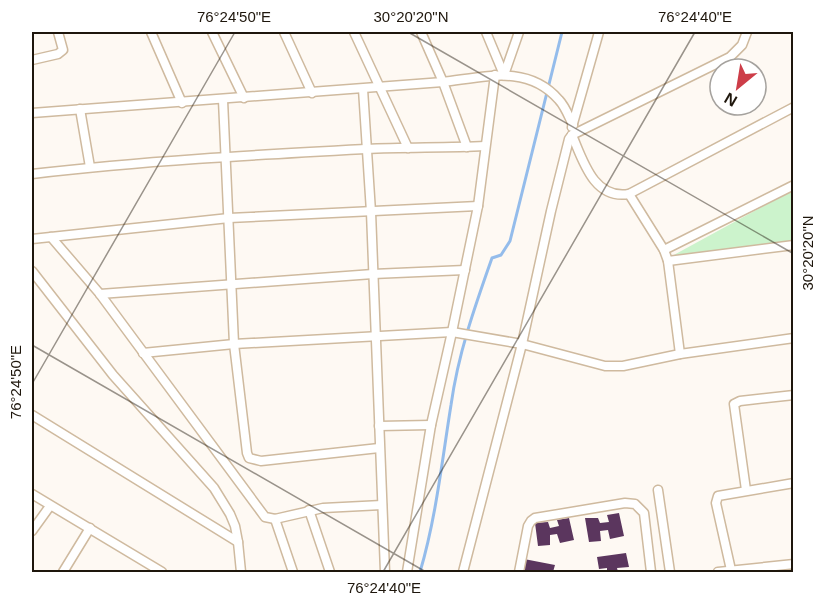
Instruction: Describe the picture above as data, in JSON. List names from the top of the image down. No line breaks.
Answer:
{"north":"bottom left","coordinates":["76°24'50\"E","30°20'20\"N","76°24'40\"E"]}
